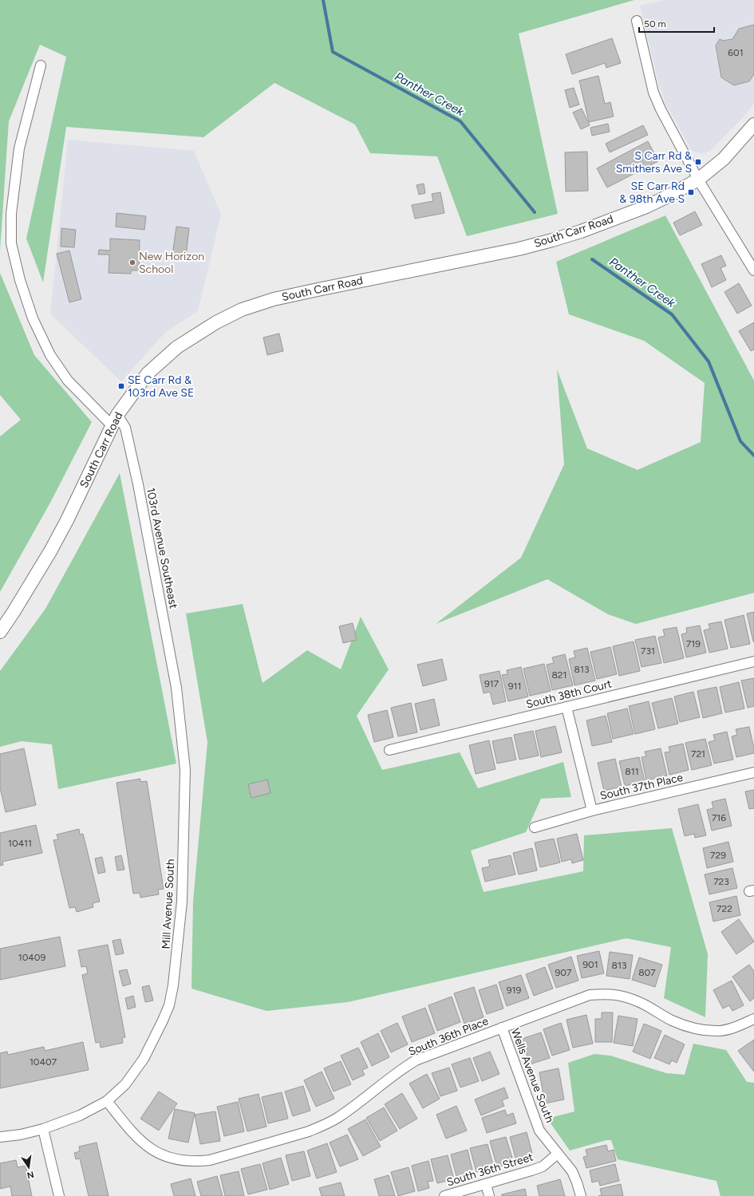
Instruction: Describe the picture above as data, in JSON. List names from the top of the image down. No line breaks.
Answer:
{"streets":{"main road":["South Carr Road"],"street":["103rd Avenue Southeast","South 38th Court","South 37th Place","Mill Avenue South","South 36th Place","Wells Avenue South","South 36th Street"]},"crossings":[["South Carr Road","103rd Avenue Southeast"],["103rd Avenue Southeast","Mill Avenue South"],["Mill Avenue South","South 36th Place"],["South 36th Place","Wells Avenue South"],["Wells Avenue South","South 36th Street"]],"water":["Panther Creek"],"places":{"transit":["S Carr Rd & Smithers Ave S","SE Carr Rd & 98th Ave S","SE Carr Rd & 103rd Ave SE"],"other":["New Horizon School"]},"house_numbers":["601","719","731","813","821","917","911","721","811","716","10411","729","723","722","10409","901","813","907","807","919","10407"],"scale_bar":"50 m","north":"bottom"}
